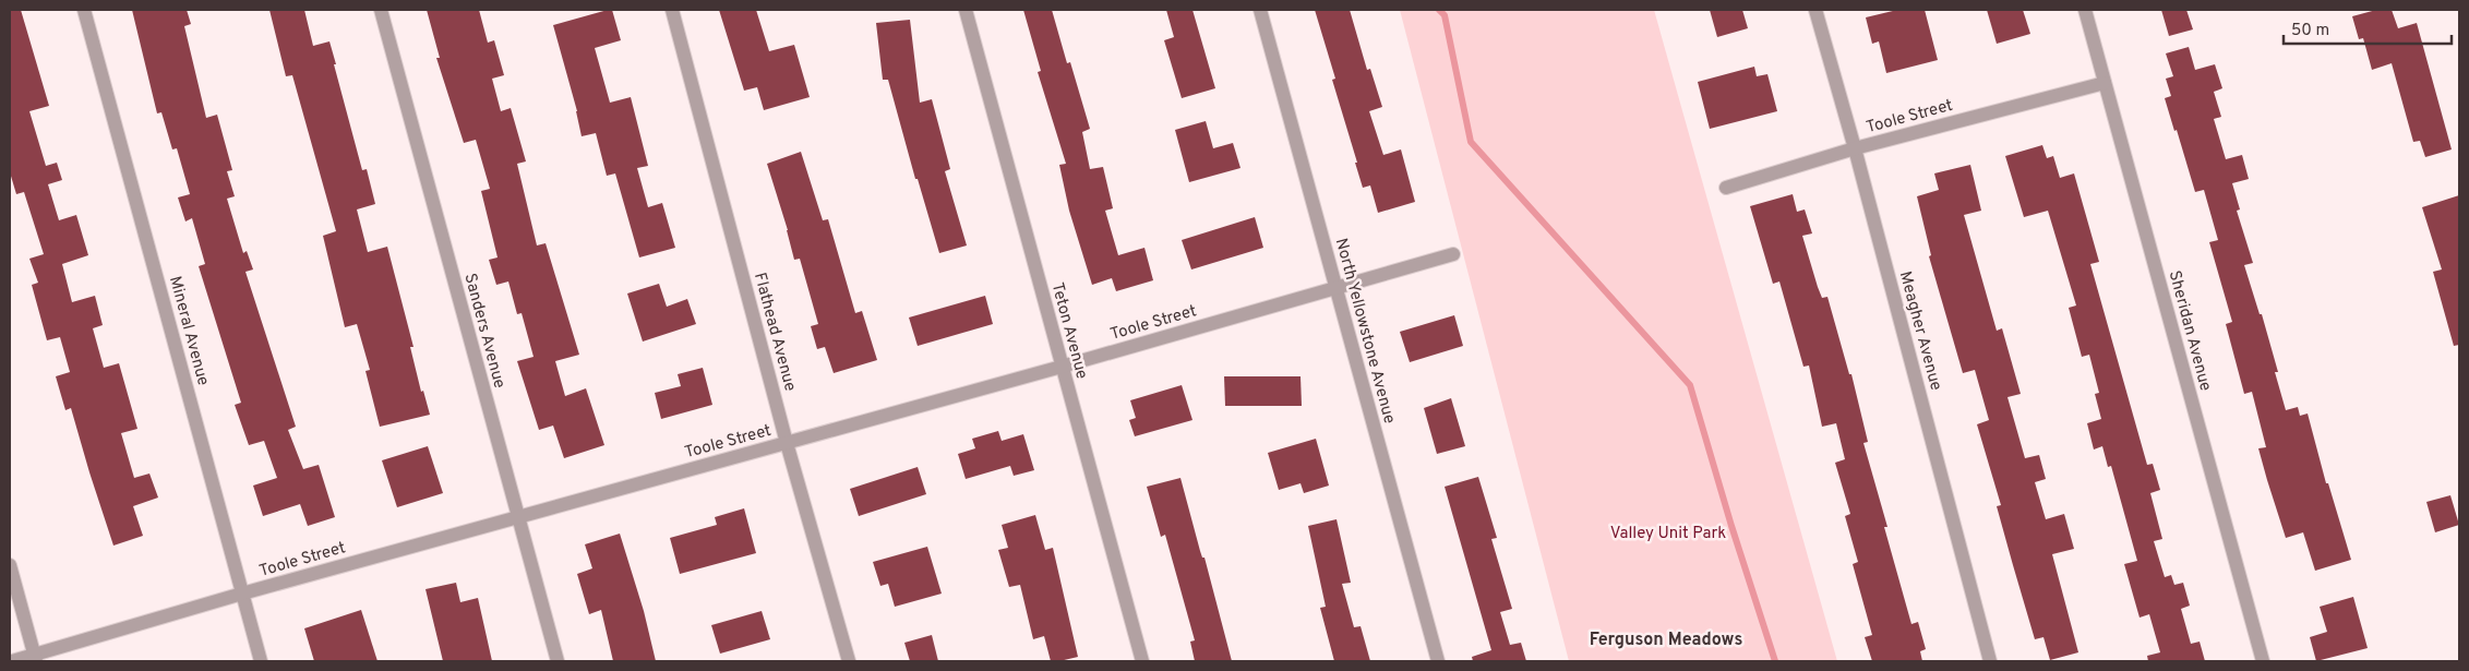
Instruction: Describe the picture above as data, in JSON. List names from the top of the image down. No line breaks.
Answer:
{"streets":{"street":["Toole Street","Mineral Avenue","Sanders Avenue","Teton Avenue","North Yellowstone Avenue","Meagher Avenue","Sheridan Avenue","Flathead Avenue"]},"crossings":[["Toole Street","Mineral Avenue"],["Toole Street","Sanders Avenue"],["Toole Street","Teton Avenue"],["Toole Street","North Yellowstone Avenue"],["Toole Street","Meagher Avenue"],["Toole Street","Sheridan Avenue"],["Toole Street","Flathead Avenue"]],"districts":["Ferguson Meadows"],"parks":["Valley Unit Park"],"scale_bar":"50 m"}
